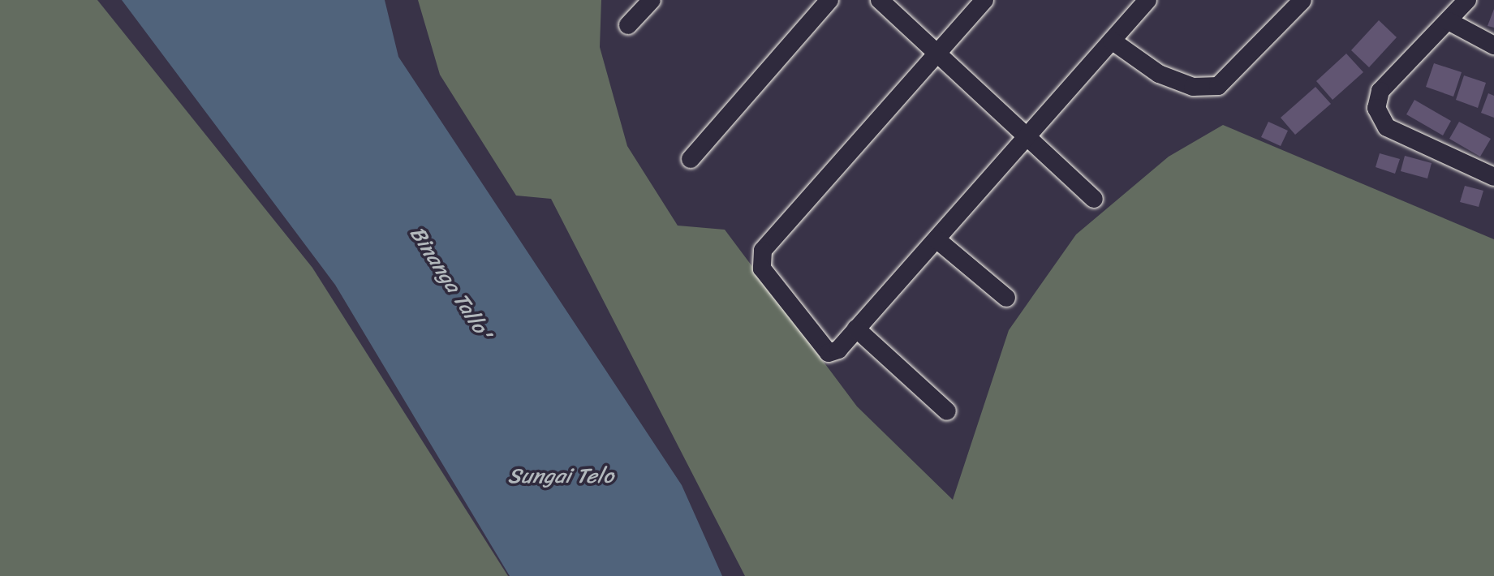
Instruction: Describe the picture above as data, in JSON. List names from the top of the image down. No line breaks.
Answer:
{"water":["Binanga Tallo'","Sungai Telo"]}
